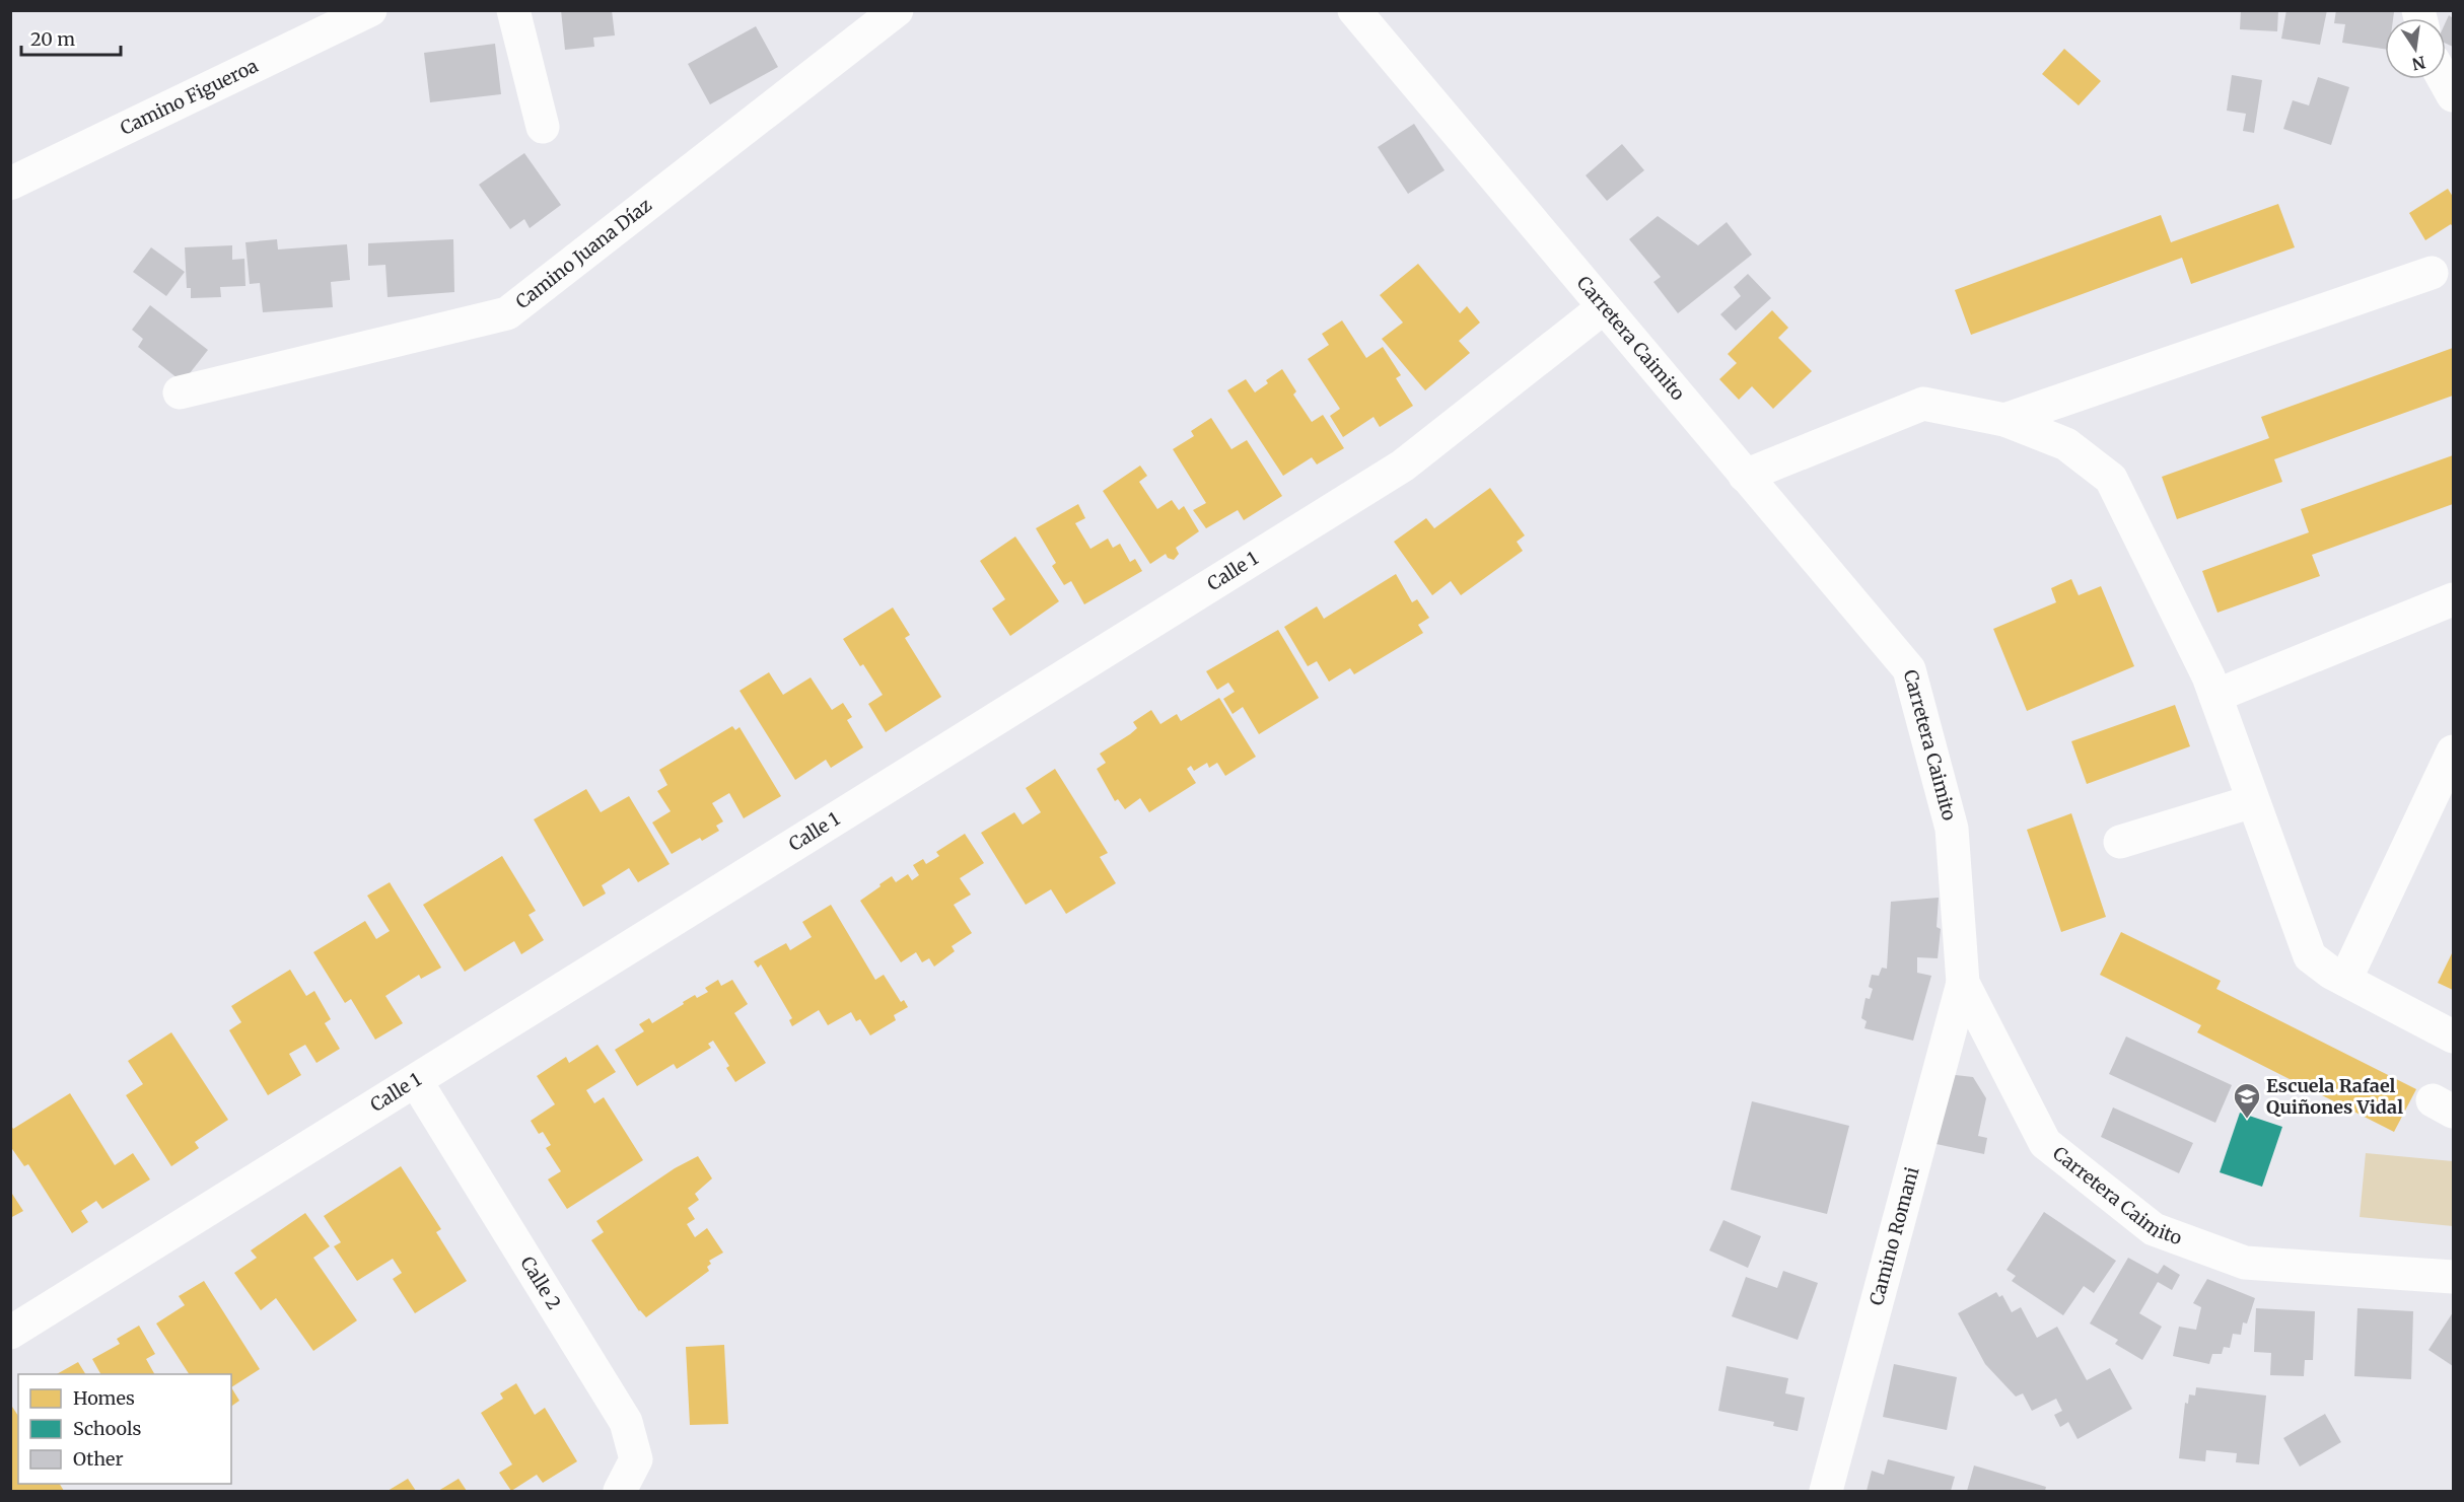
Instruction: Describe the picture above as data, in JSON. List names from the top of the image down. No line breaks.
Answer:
{"streets":{"street":["Camino Figueroa","Camino Juana Díaz","Carretera Caimito","Calle 1","Camino Romani","Calle 2"]},"crossings":[["Carretera Caimito","Calle 1"],["Carretera Caimito","Camino Romani"],["Calle 1","Calle 2"]],"places":{"school or university":["Escuela Rafael Quiñones Vidal"]},"legend":["Homes","Schools","Other"],"scale_bar":"20 m","north":"bottom"}
